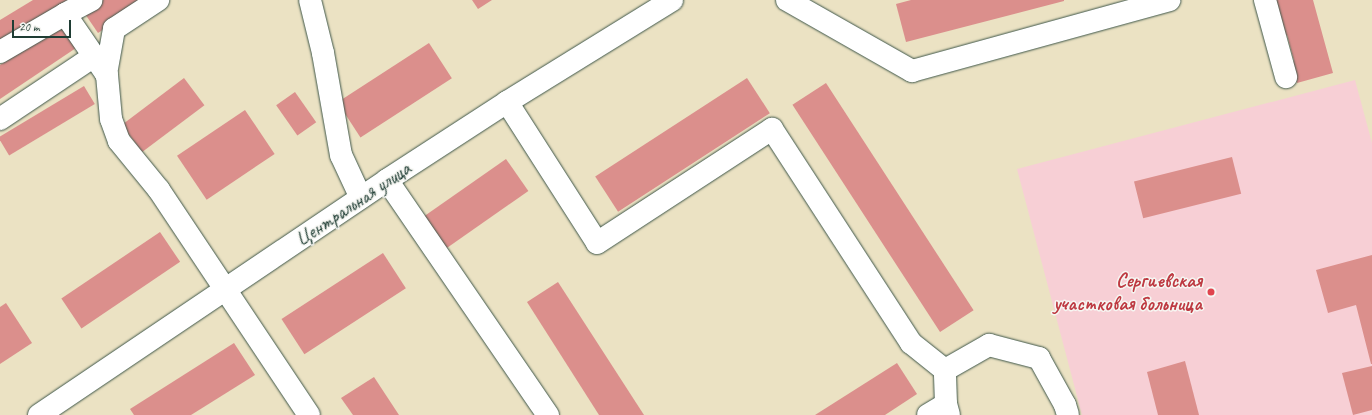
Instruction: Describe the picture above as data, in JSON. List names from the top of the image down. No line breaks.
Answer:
{"streets":{"street":["Центральная улица"]},"places":["Сергиевская участковая больница"],"scale_bar":"20 m"}
